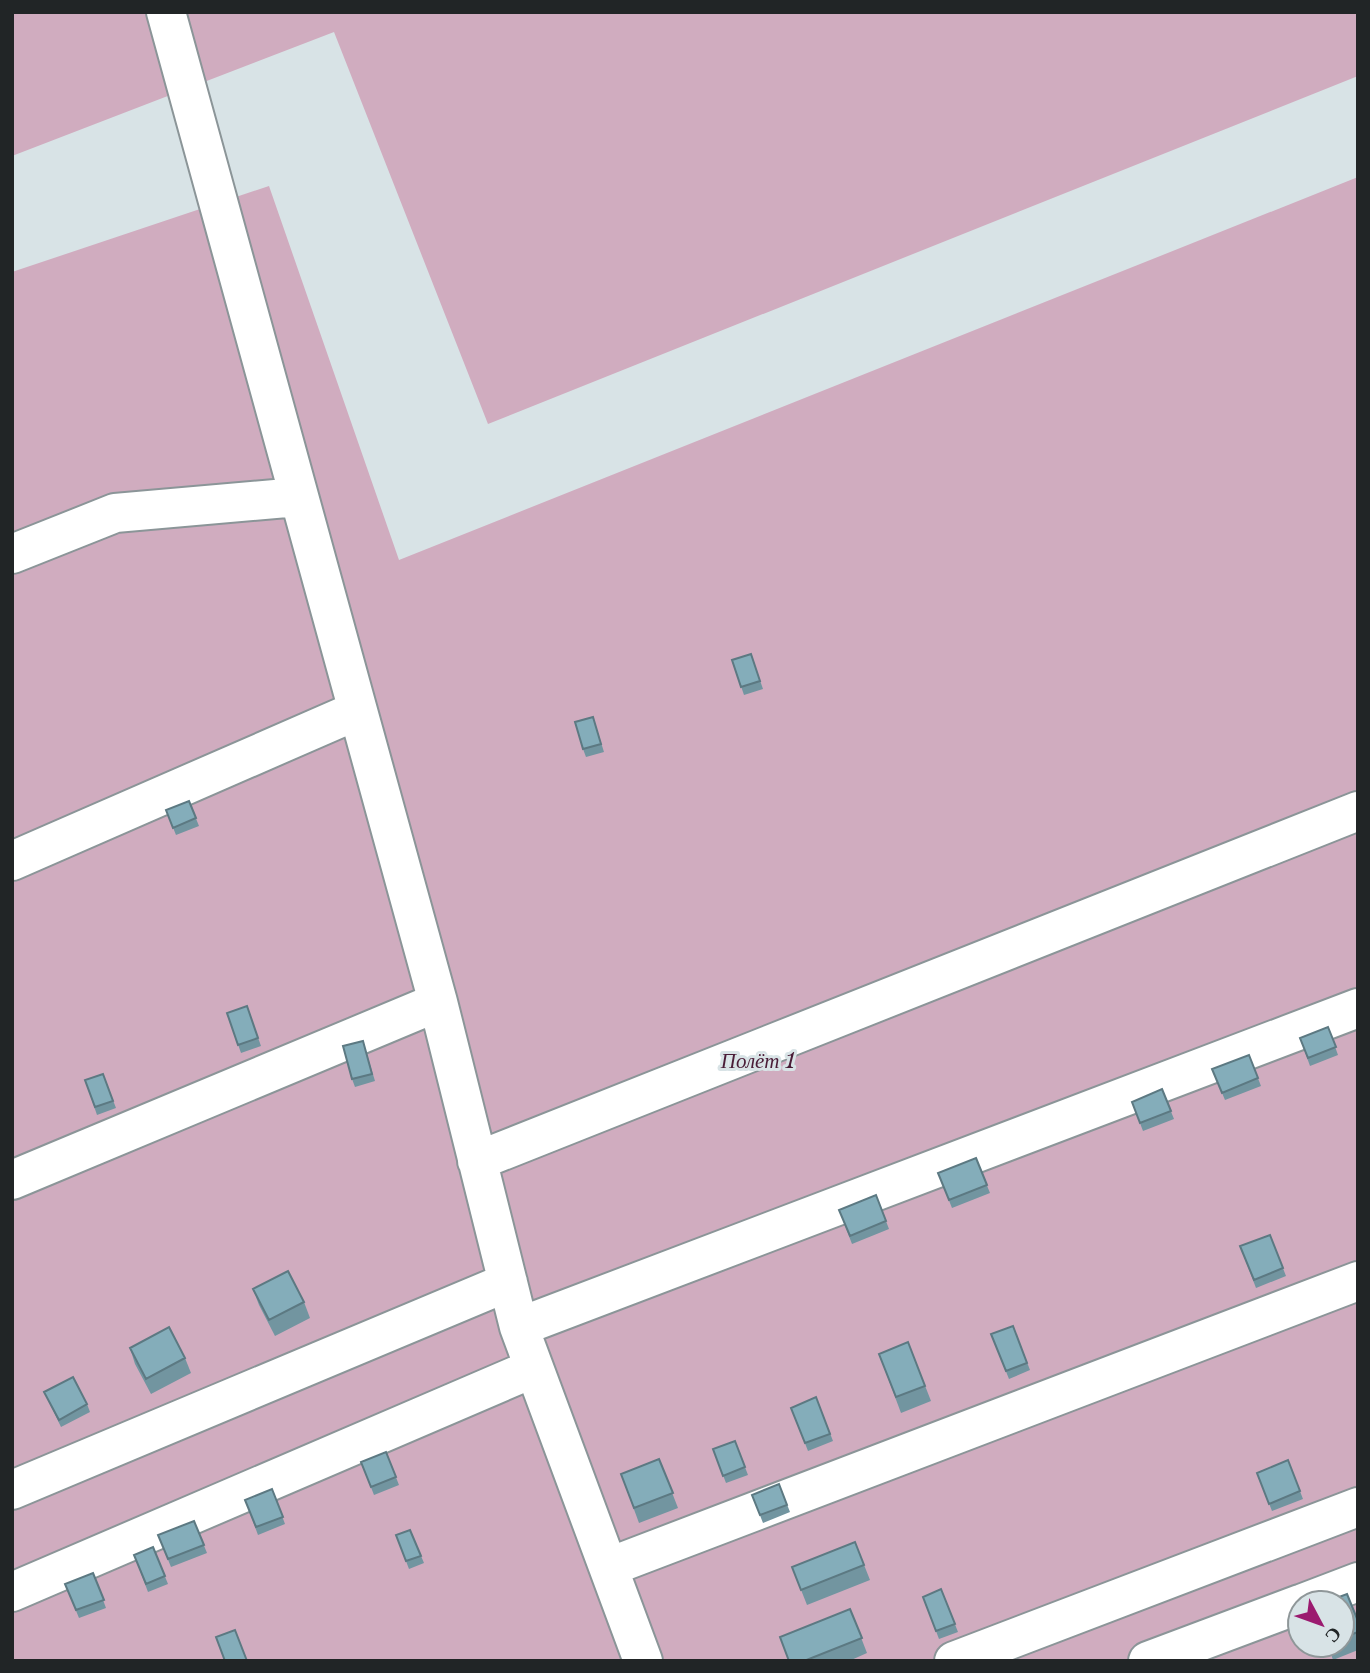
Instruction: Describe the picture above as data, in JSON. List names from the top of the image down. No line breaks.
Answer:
{"parks":["Полёт 1"],"north":"bottom right"}
